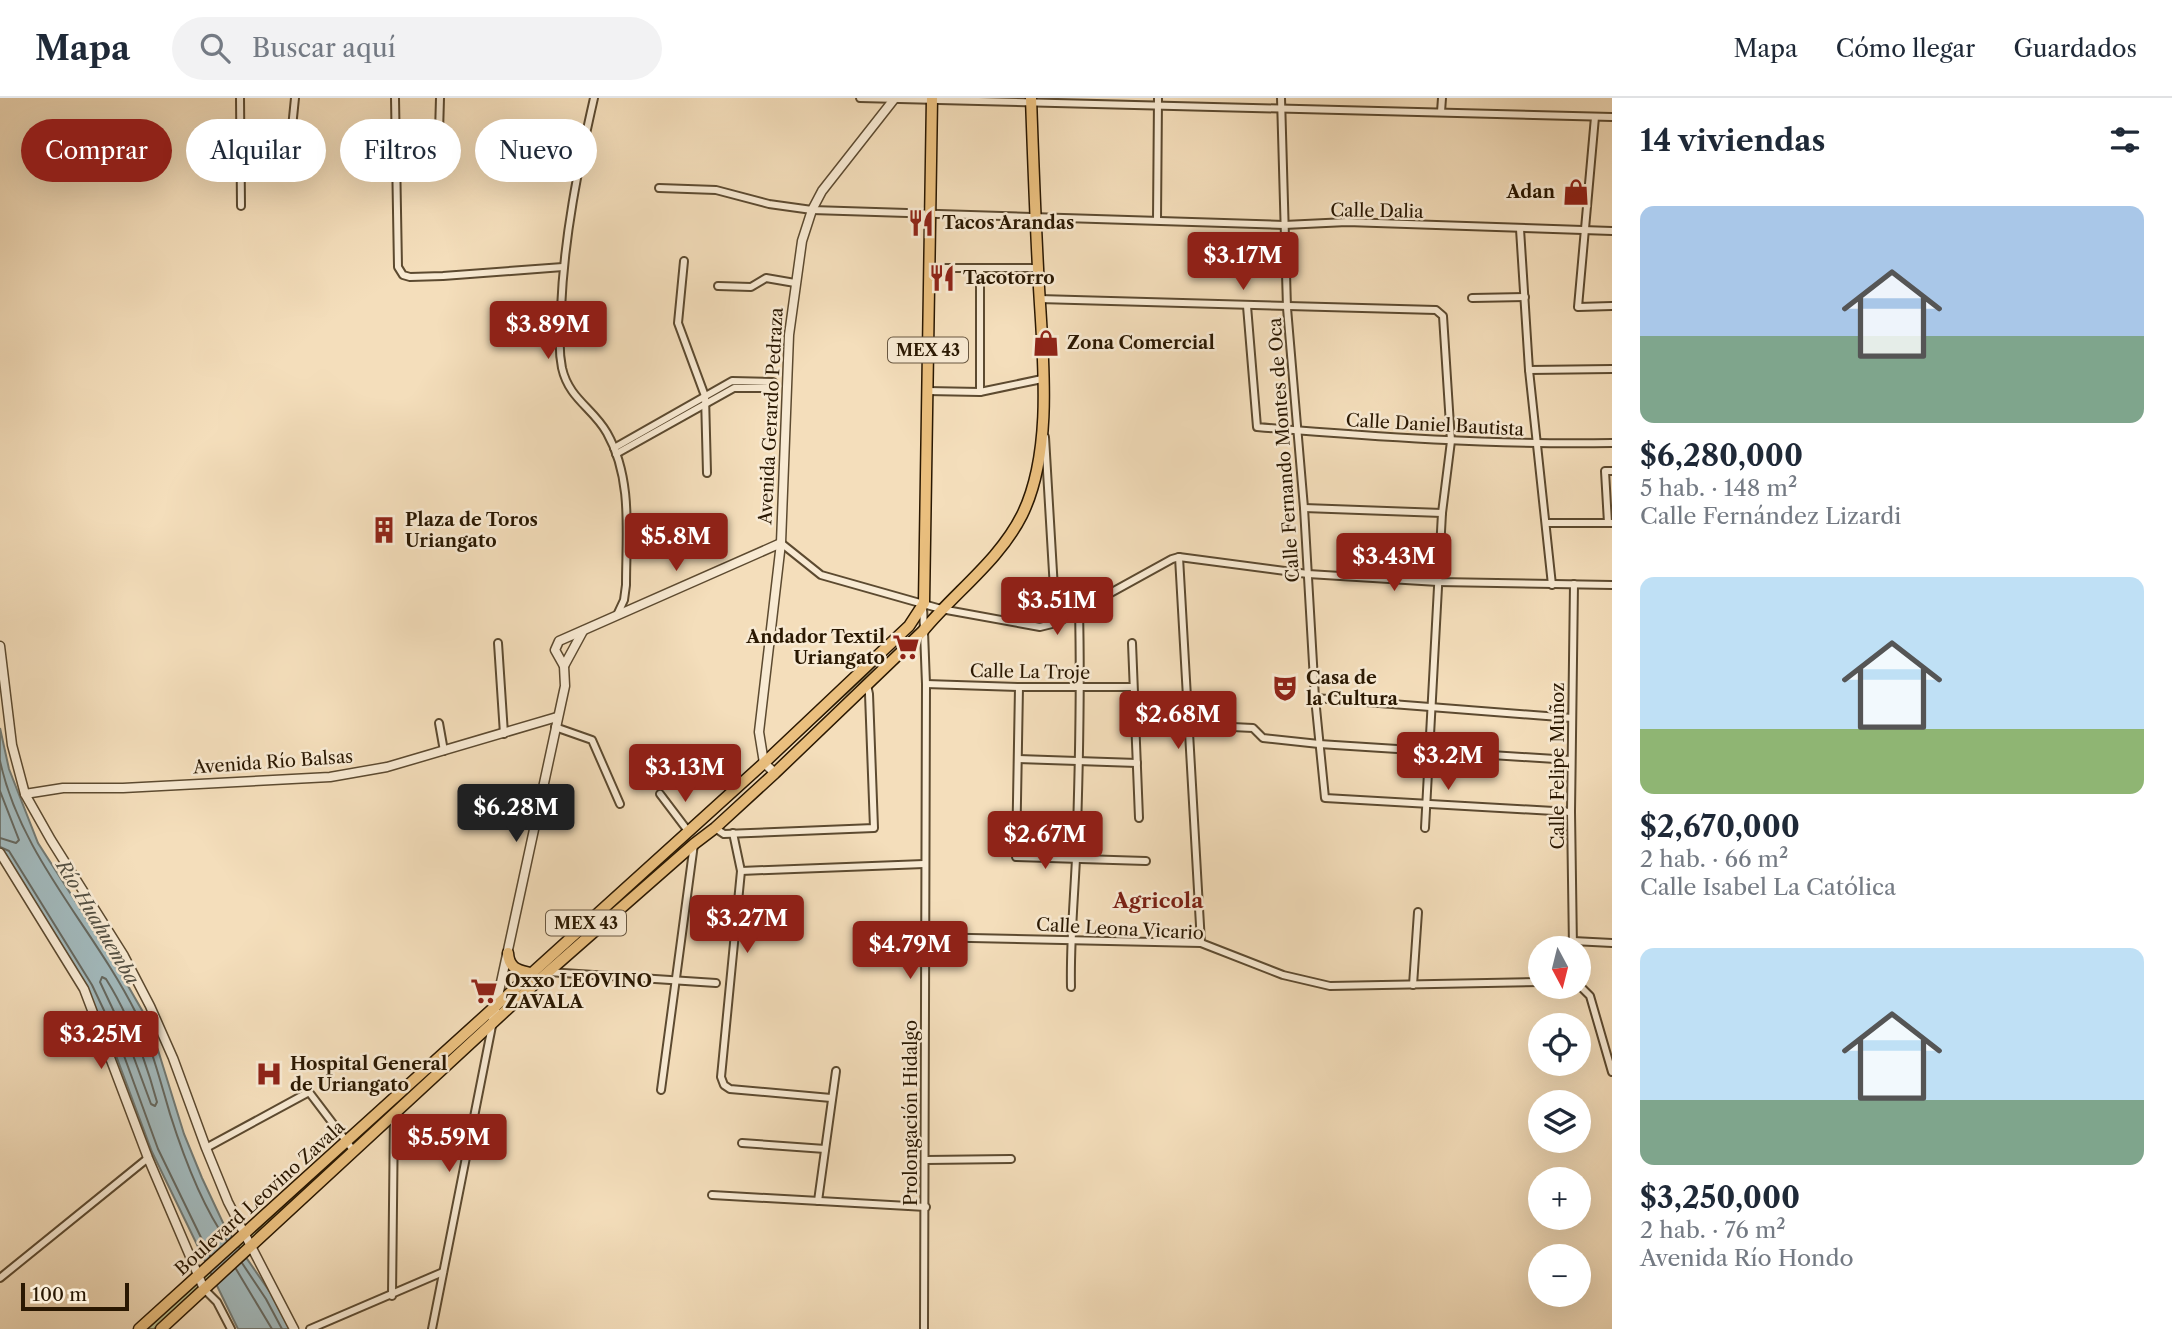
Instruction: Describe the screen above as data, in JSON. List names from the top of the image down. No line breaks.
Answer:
{"streets":{"main road":["MEX 43","Boulevard Leovino Zavala"],"street":["Calle Dalia","Avenida Gerardo Pedraza","Calle Daniel Bautista","Calle Fernando Montes de Oca","Calle La Troje","Avenida Río Balsas","Calle Felipe Muñoz","Calle Leona Vicario","Prolongación Hidalgo"]},"crossings":[["Calle Dalia","MEX 43"],["Calle Dalia","Avenida Gerardo Pedraza"],["Calle Dalia","Calle Fernando Montes de Oca"],["MEX 43","Prolongación Hidalgo"],["MEX 43","Boulevard Leovino Zavala"],["Avenida Gerardo Pedraza","Boulevard Leovino Zavala"],["Calle Daniel Bautista","Calle Fernando Montes de Oca"],["Calle La Troje","Prolongación Hidalgo"],["Calle Leona Vicario","Prolongación Hidalgo"],["Prolongación Hidalgo","Boulevard Leovino Zavala"]],"districts":["Agricola"],"water":["Río Huahuemba"],"places":{"shop":["Adan","Zona Comercial"],"restaurant":["Tacos Arandas","Tacotorro"],"building":["Plaza de Toros Uriangato"],"supermarket":["Andador Textil Uriangato","Oxxo LEOVINO ZAVALA"],"theatre":["Casa de la Cultura"],"hospital":["Hospital General de Uriangato"]},"scale_bar":"100 m","north":"bottom","page":{"header":"Mapa","search":"Buscar aquí","nav":["Mapa","Cómo llegar","Guardados"],"heading":"14 viviendas","chip":["Comprar","Alquilar","Filtros","Nuevo"],"list":[{"name":"$6,280,000","note":"5 hab. · 148 m² · Calle Fernández Lizardi"},{"name":"$2,670,000","note":"2 hab. · 66 m² · Calle Isabel La Católica"},{"name":"$3,250,000","note":"2 hab. · 76 m² · Avenida Río Hondo"}],"price":["$3.17M","$3.89M","$5.8M","$3.43M","$3.51M","$2.68M","$3.2M","$3.13M","$6.28M","$2.67M","$3.27M","$4.79M","$3.25M","$5.59M"],"map_buttons":["+","−"],"scale":"100 m"}}
